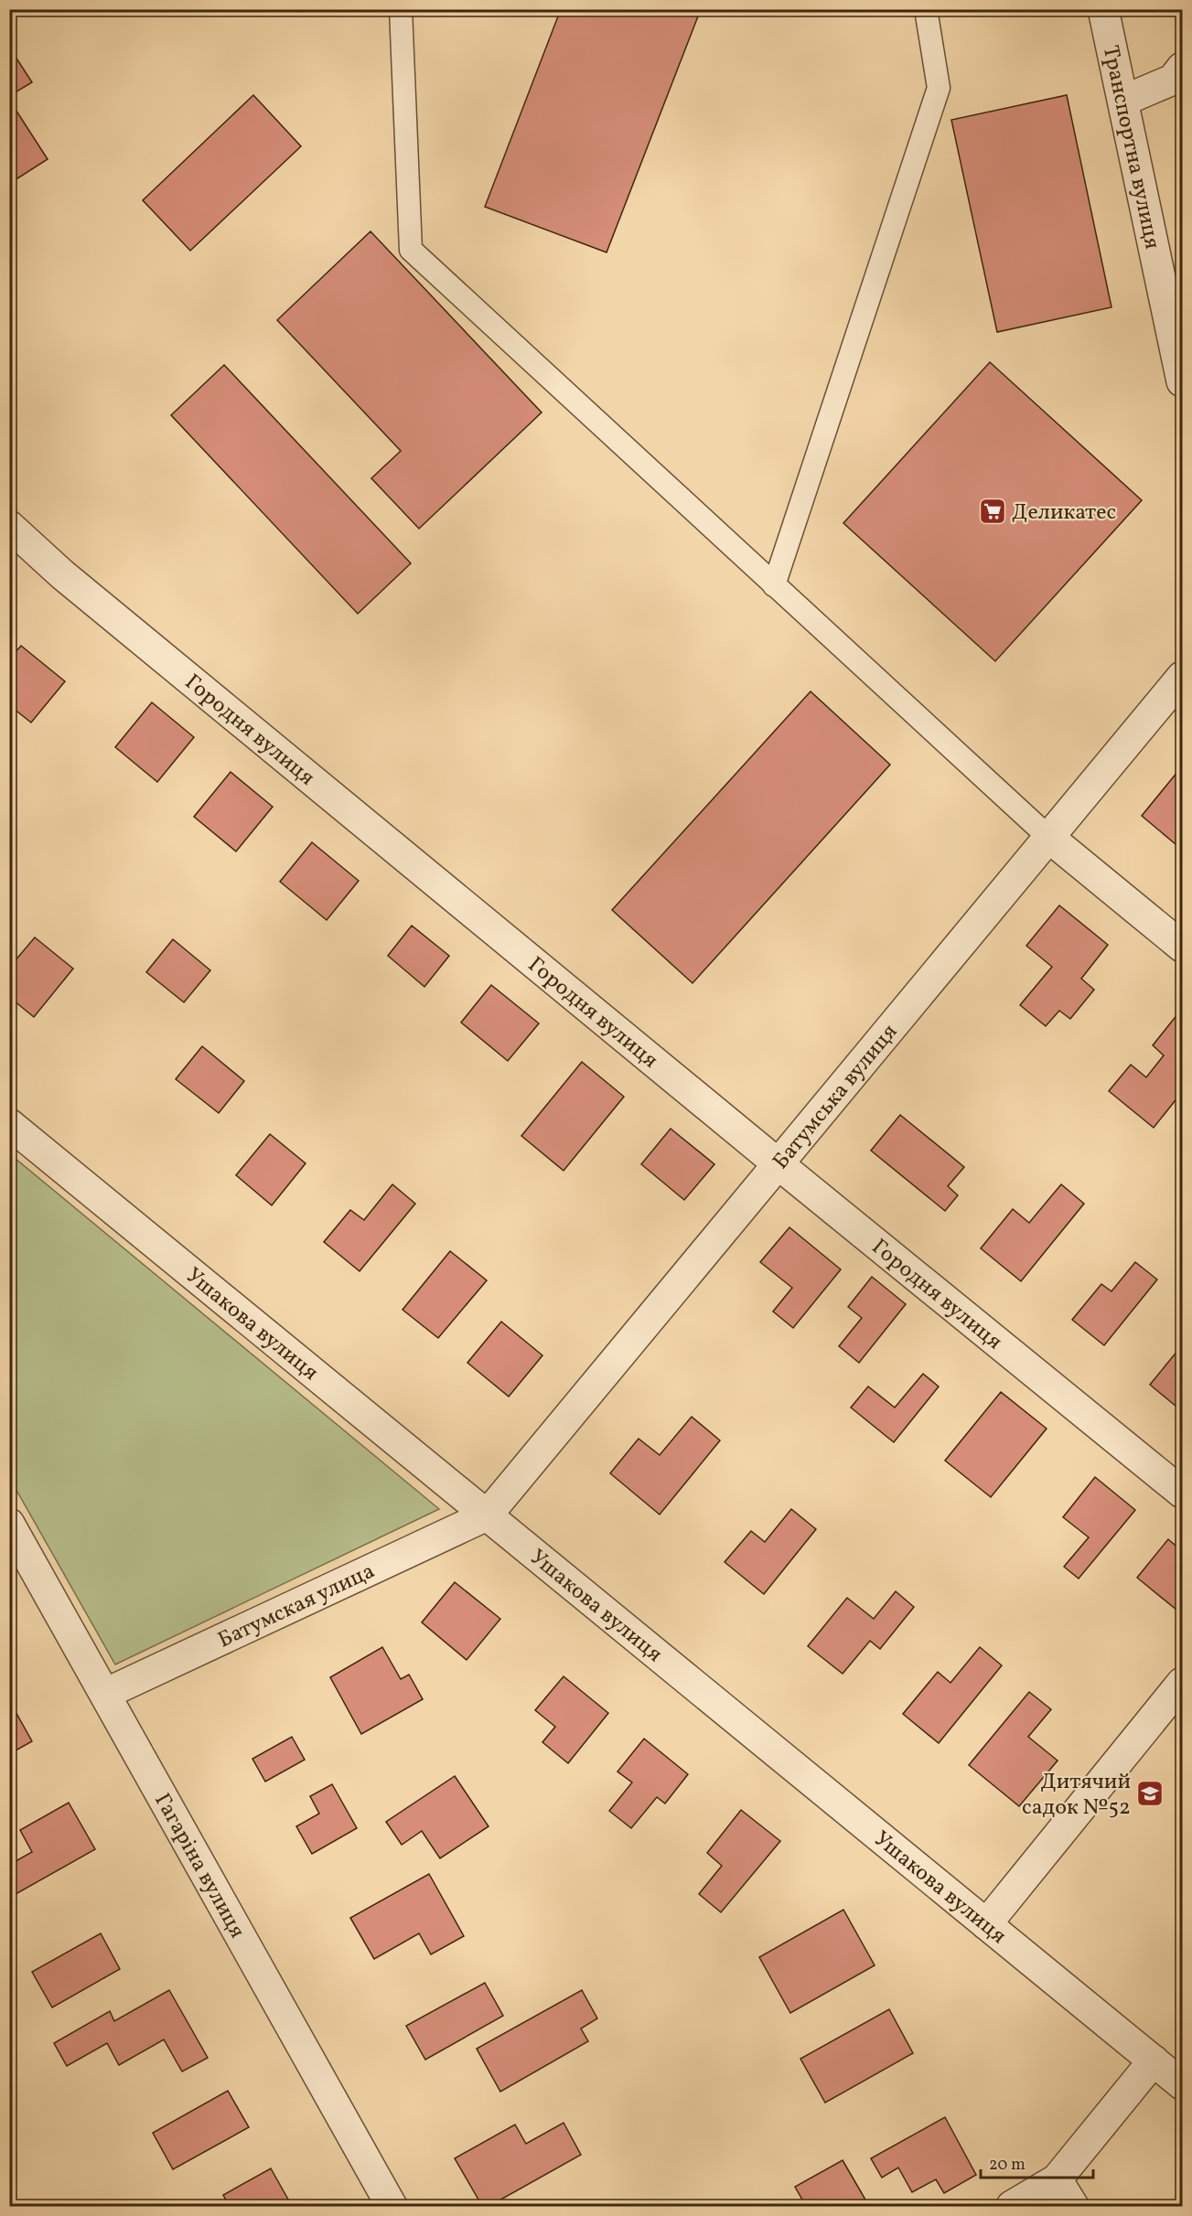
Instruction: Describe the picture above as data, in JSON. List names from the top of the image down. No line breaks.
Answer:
{"streets":{"street":["Транспортна вулиця","Городня вулиця","Батумська вулиця","Ушакова вулиця","Батумская улица","Гагаріна вулиця"]},"crossings":[["Городня вулиця","Батумська вулиця"],["Батумська вулиця","Ушакова вулиця"],["Батумська вулиця","Батумская улица"],["Ушакова вулиця","Батумская улица"],["Батумская улица","Гагаріна вулиця"]],"places":{"supermarket":["Деликатес"],"school or university":["Дитячий садок №52"]},"scale_bar":"20 m"}
